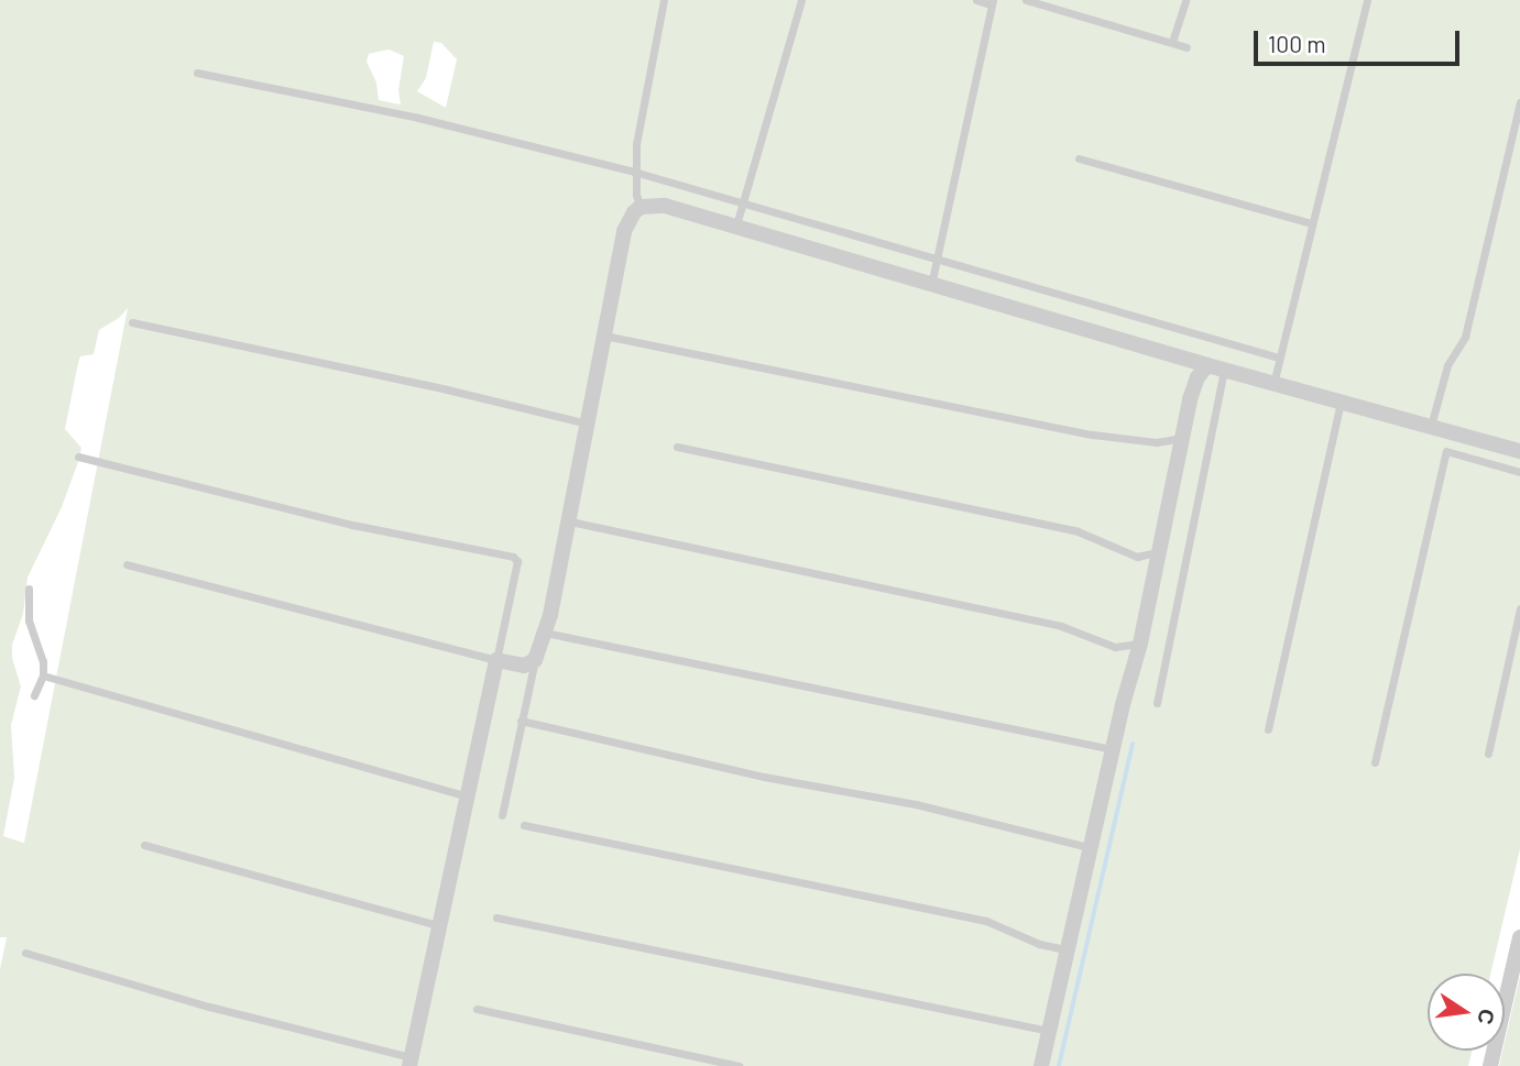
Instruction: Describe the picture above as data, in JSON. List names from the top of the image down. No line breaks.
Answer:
{"scale_bar":"100 m","north":"right"}
